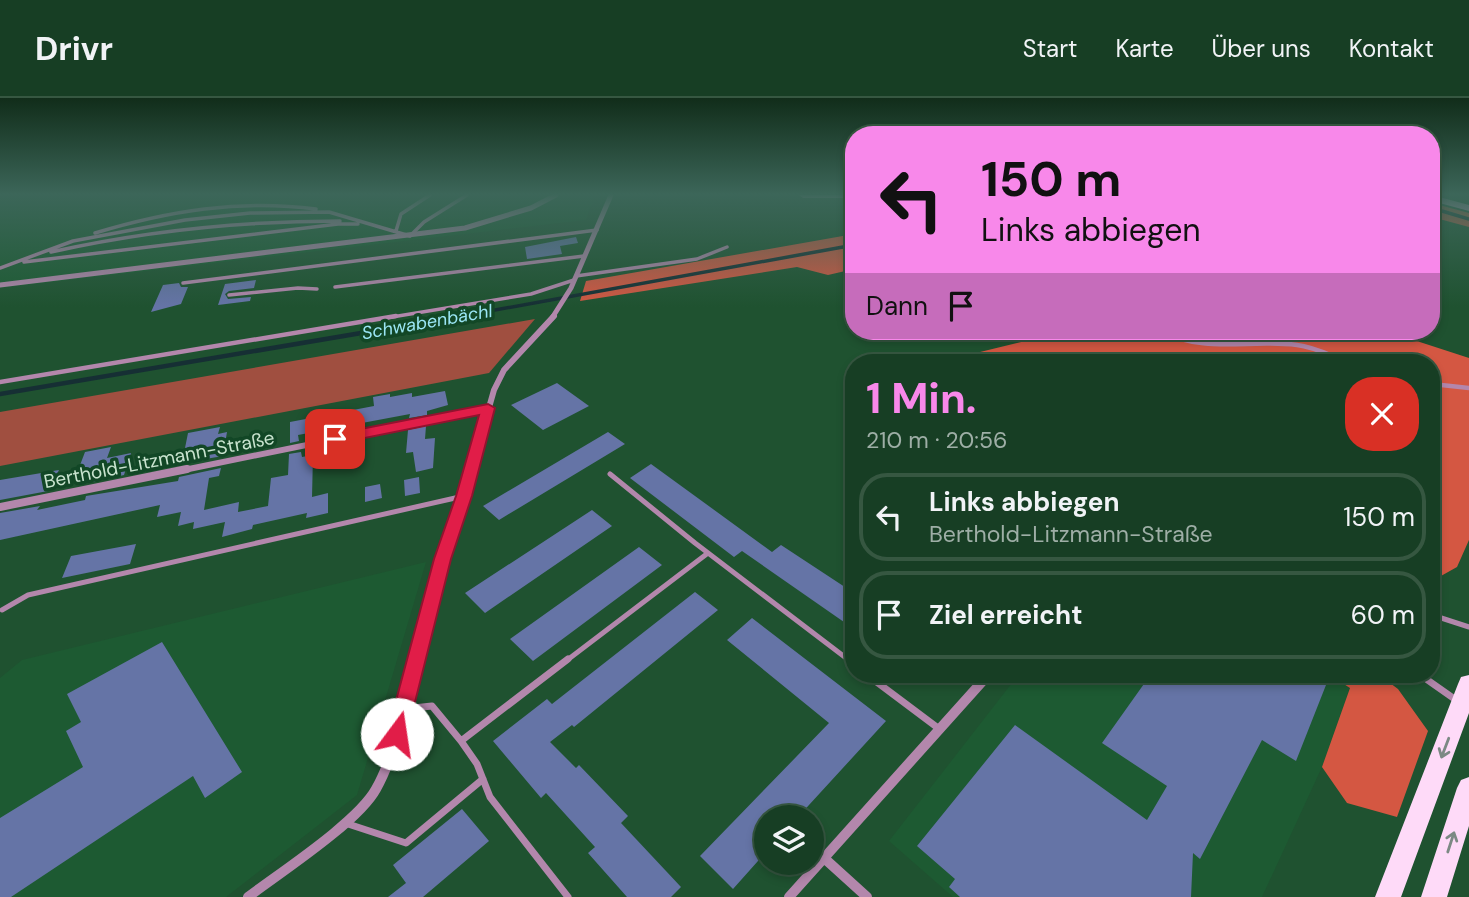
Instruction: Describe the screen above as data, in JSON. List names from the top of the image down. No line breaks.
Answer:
{"streets":{"street":["Berthold-Litzmann-Straße"]},"water":["Schwabenbächl"],"page":{"header":"Drivr","nav":["Start","Karte","Über uns","Kontakt"],"turn":["150 m","Links abbiegen"],"then":"Dann","heading":["1 Min.","210 m · 20:56"],"list":[{"name":"Links abbiegen","note":"Berthold-Litzmann-Straße","value":"150 m"},{"name":"Ziel erreicht","value":"60 m"}]}}
